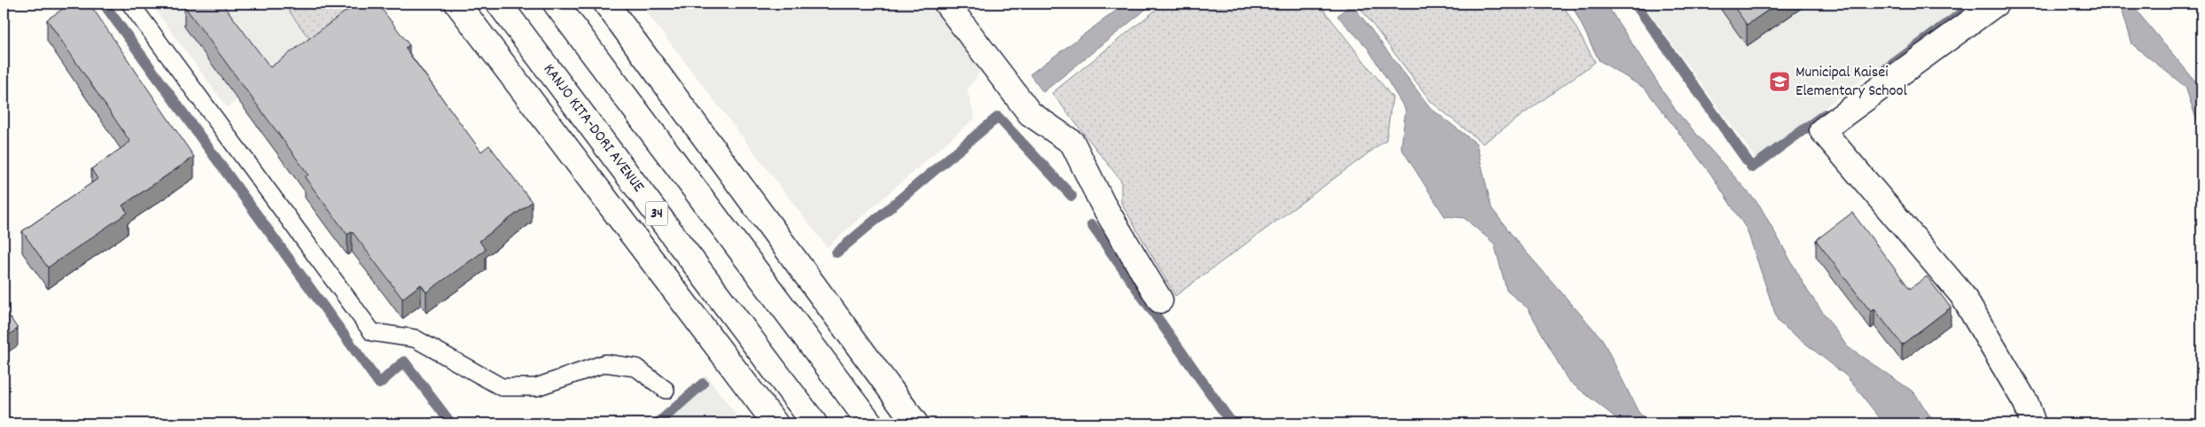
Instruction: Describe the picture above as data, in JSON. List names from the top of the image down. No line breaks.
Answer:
{"streets":{"main road":["KANJO KITA-DORI AVENUE","34"]},"places":{"school or university":["Municipal Kaisei Elementary School"]}}
